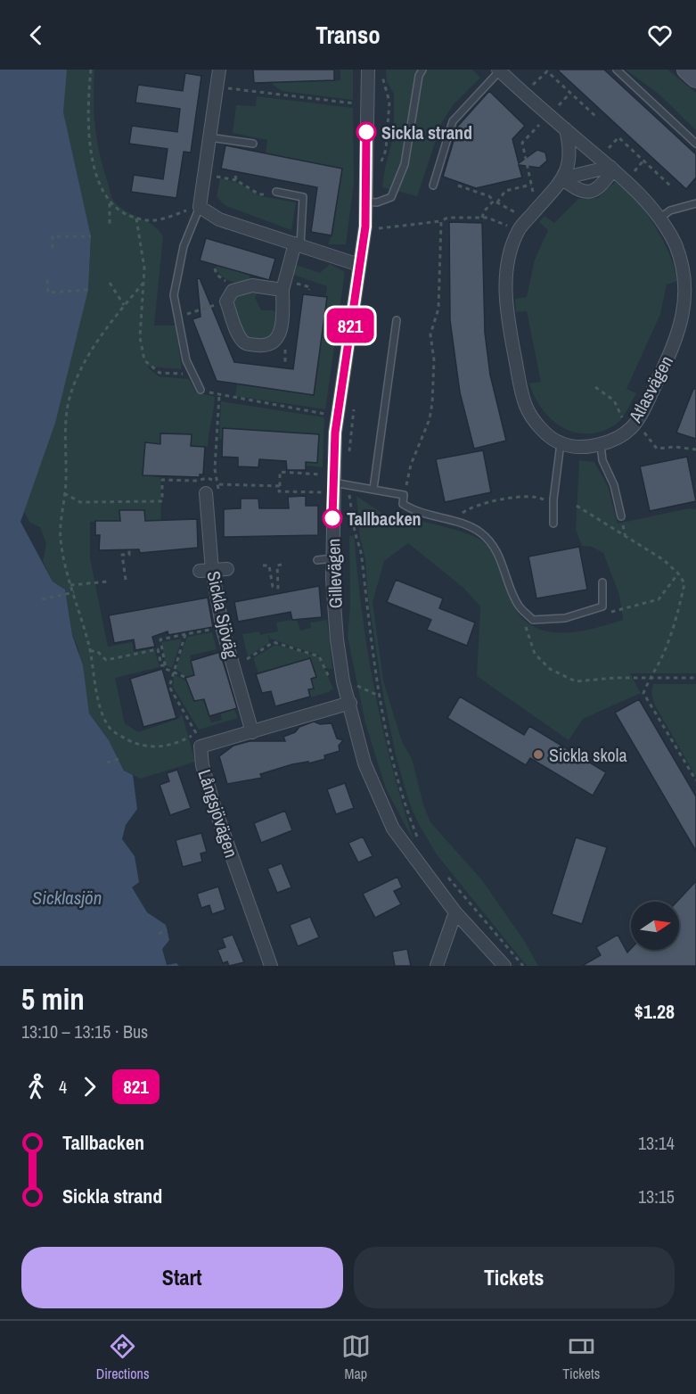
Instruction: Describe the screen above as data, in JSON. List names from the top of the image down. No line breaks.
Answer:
{"streets":{"street":["Atlasvägen","Gillevägen","Sickla Sjöväg","Långsjövägen"]},"crossings":[["Gillevägen","Långsjövägen"],["Sickla Sjöväg","Långsjövägen"]],"water":["Sicklasjön"],"places":["Sickla strand","Tallbacken","Sickla skola"],"lines":["bus line 821"],"north":"right","page":{"header":"Transo","on_map":"821","heading":["5 min","13:10 – 13:15 · Bus","$1.28"],"legs":["4","821"],"list":[{"name":"Tallbacken","value":"13:14"},{"name":"Sickla strand","value":"13:15"}],"buttons":["Start","Tickets"],"tabs":["Directions","Map","Tickets"]}}
